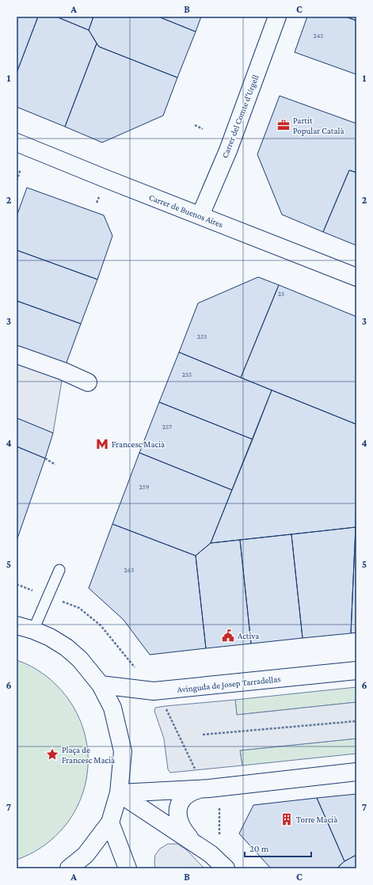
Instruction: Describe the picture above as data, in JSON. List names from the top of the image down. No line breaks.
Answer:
{"streets":{"main road":["Carrer del Comte d'Urgell","Carrer de Buenos Aires","Avinguda de Josep Tarradellas"]},"crossings":[["Carrer del Comte d'Urgell","Carrer de Buenos Aires"]],"places":{"office":["Partit Popular Català"],"metro station":["Francesc Macià"],"public building":["Activa"],"place":["Plaça de Francesc Macià"],"building":["Torre Macià"]},"house_numbers":["245","25","253","255","257","259","263"],"scale_bar":"20 m","grid":{"columns":["A","B","C"],"rows":["1","2","3","4","5","6","7"]}}
